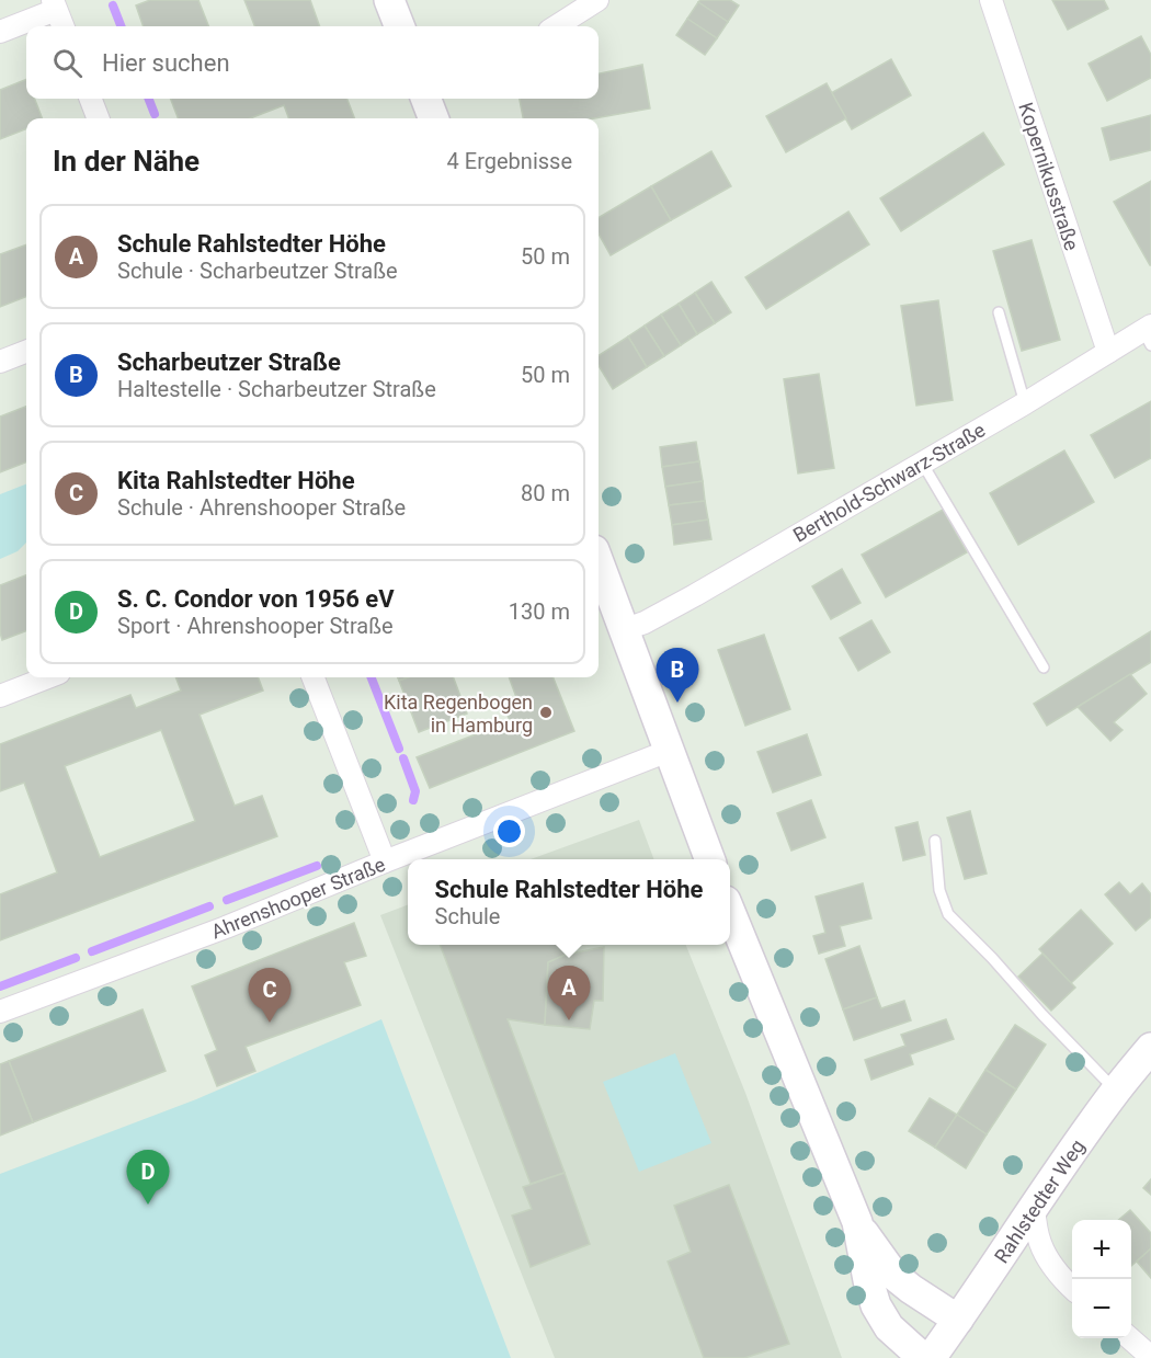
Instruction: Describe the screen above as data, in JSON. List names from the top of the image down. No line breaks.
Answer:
{"streets":{"main road":["Rahlstedter Weg"],"street":["Kopernikusstraße","Berthold-Schwarz-Straße","Ahrenshooper Straße"]},"crossings":[["Kopernikusstraße","Berthold-Schwarz-Straße"]],"places":["Kita Regenbogen in Hamburg"],"page":{"search":"Hier suchen","heading":["In der Nähe","4 Ergebnisse"],"list":[{"mark":"A","name":"Schule Rahlstedter Höhe","note":"Schule · Scharbeutzer Straße","value":"50 m"},{"mark":"B","name":"Scharbeutzer Straße","note":"Haltestelle · Scharbeutzer Straße","value":"50 m"},{"mark":"C","name":"Kita Rahlstedter Höhe","note":"Schule · Ahrenshooper Straße","value":"80 m"},{"mark":"D","name":"S. C. Condor von 1956 eV","note":"Sport · Ahrenshooper Straße","value":"130 m"}],"pins":["B","A","C","D"],"popup":["Schule Rahlstedter Höhe","Schule"],"map_buttons":["+","−"]}}
